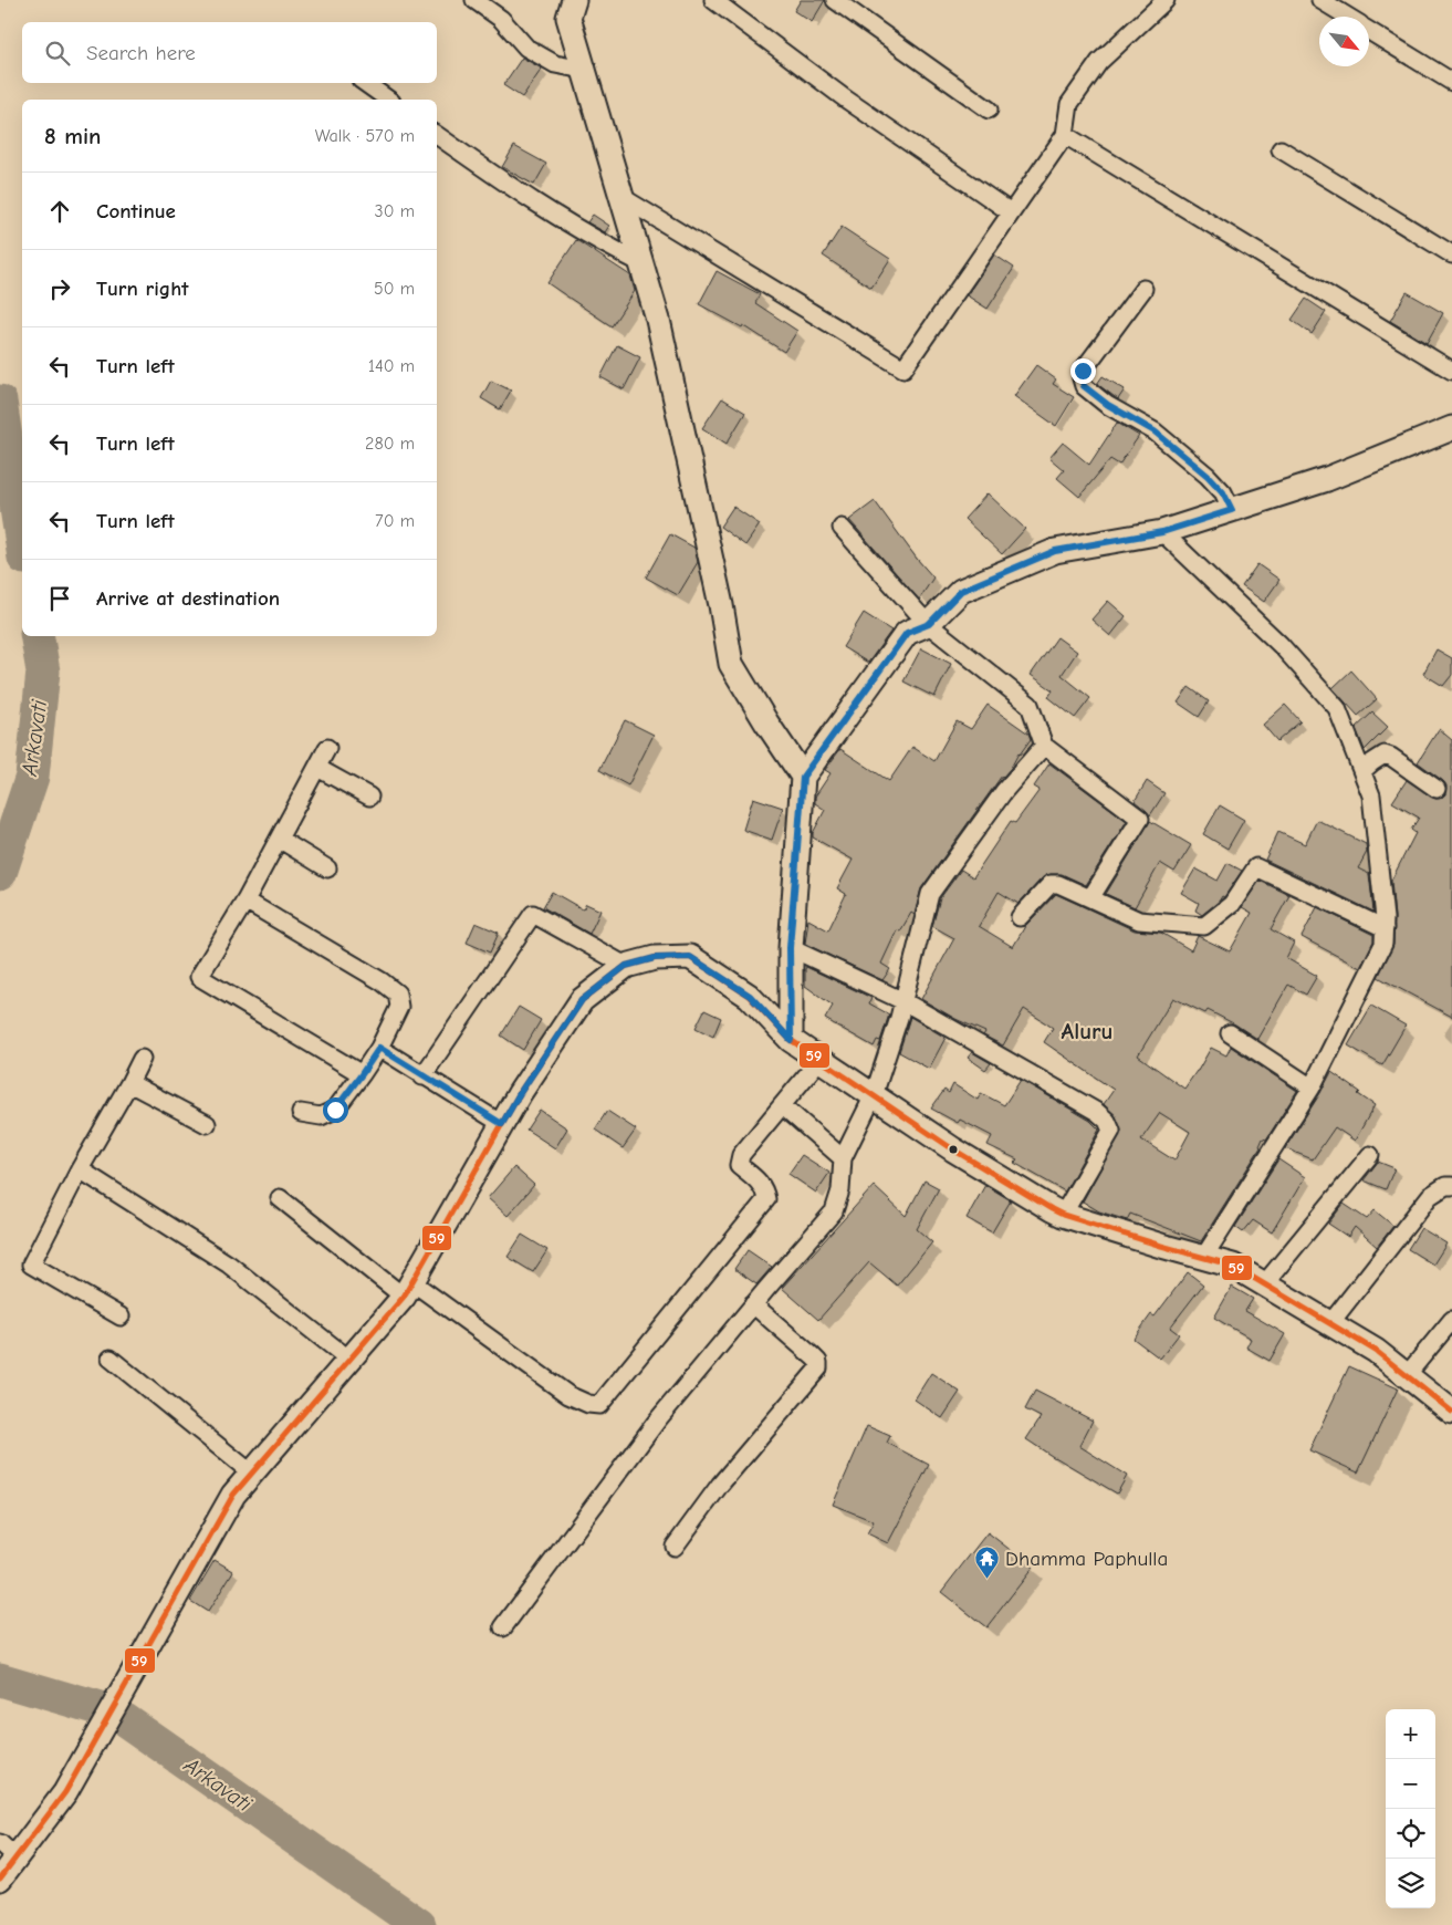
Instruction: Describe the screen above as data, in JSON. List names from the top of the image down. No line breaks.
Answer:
{"districts":["Aluru"],"water":["Arkavati"],"places":{"temple":["Dhamma Paphulla"]},"lines":["transit line 59"],"north":"bottom right","page":{"search":"Search here","heading":["8 min","Walk · 570 m"],"list":[["Continue","30 m"],["Turn right","50 m"],["Turn left","140 m"],["Turn left","280 m"],["Turn left","70 m"],"Arrive at destination"],"map_buttons":["+","−"]}}
